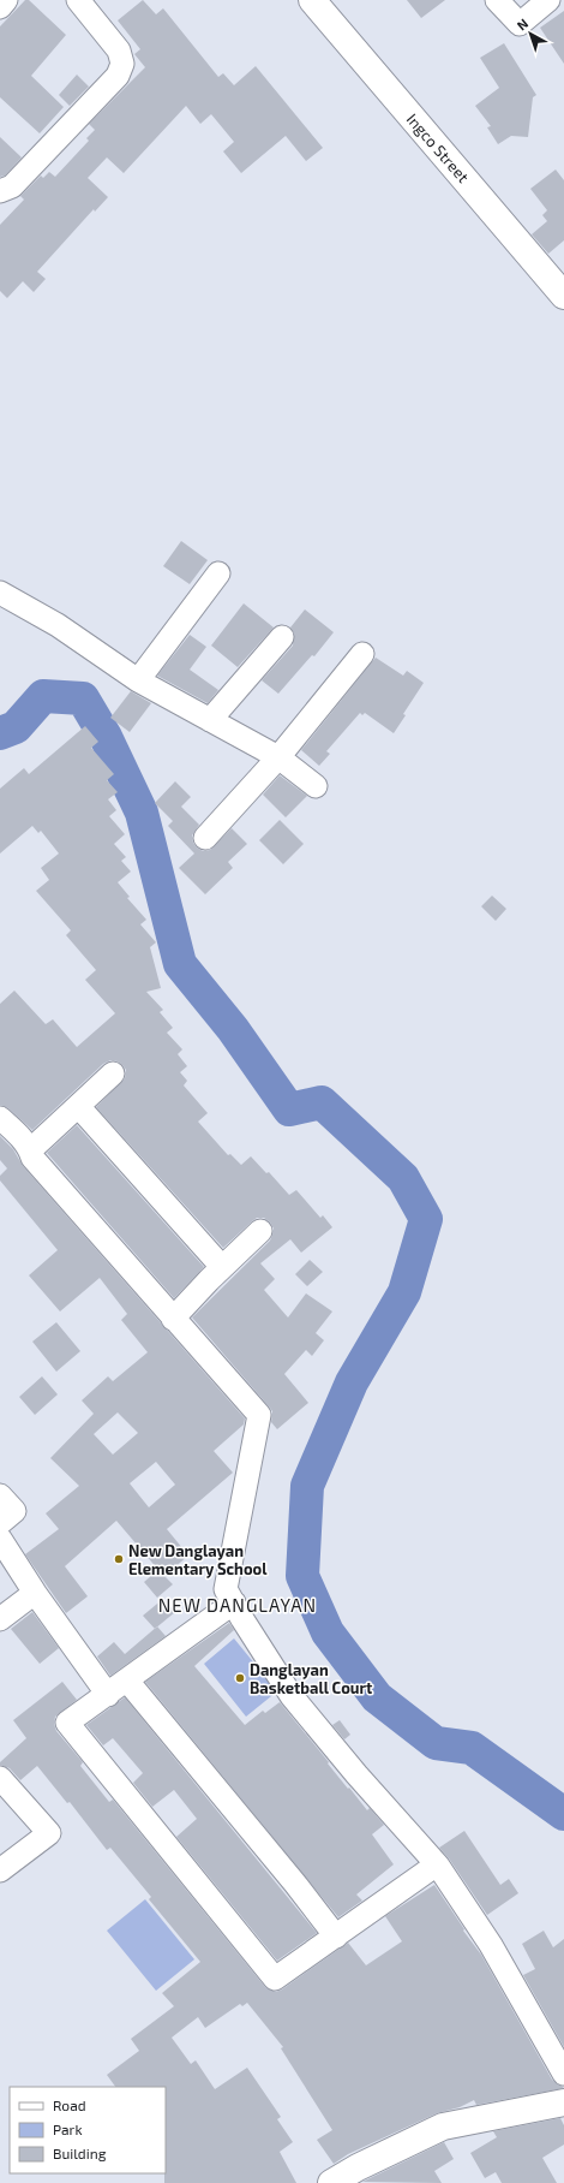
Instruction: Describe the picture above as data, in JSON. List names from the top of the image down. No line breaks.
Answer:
{"streets":{"street":["Ingco Street"]},"districts":["NEW DANGLAYAN"],"places":["New Danglayan Elementary School","Danglayan Basketball Court"],"legend":["Road","Park","Building"],"north":"top left"}
